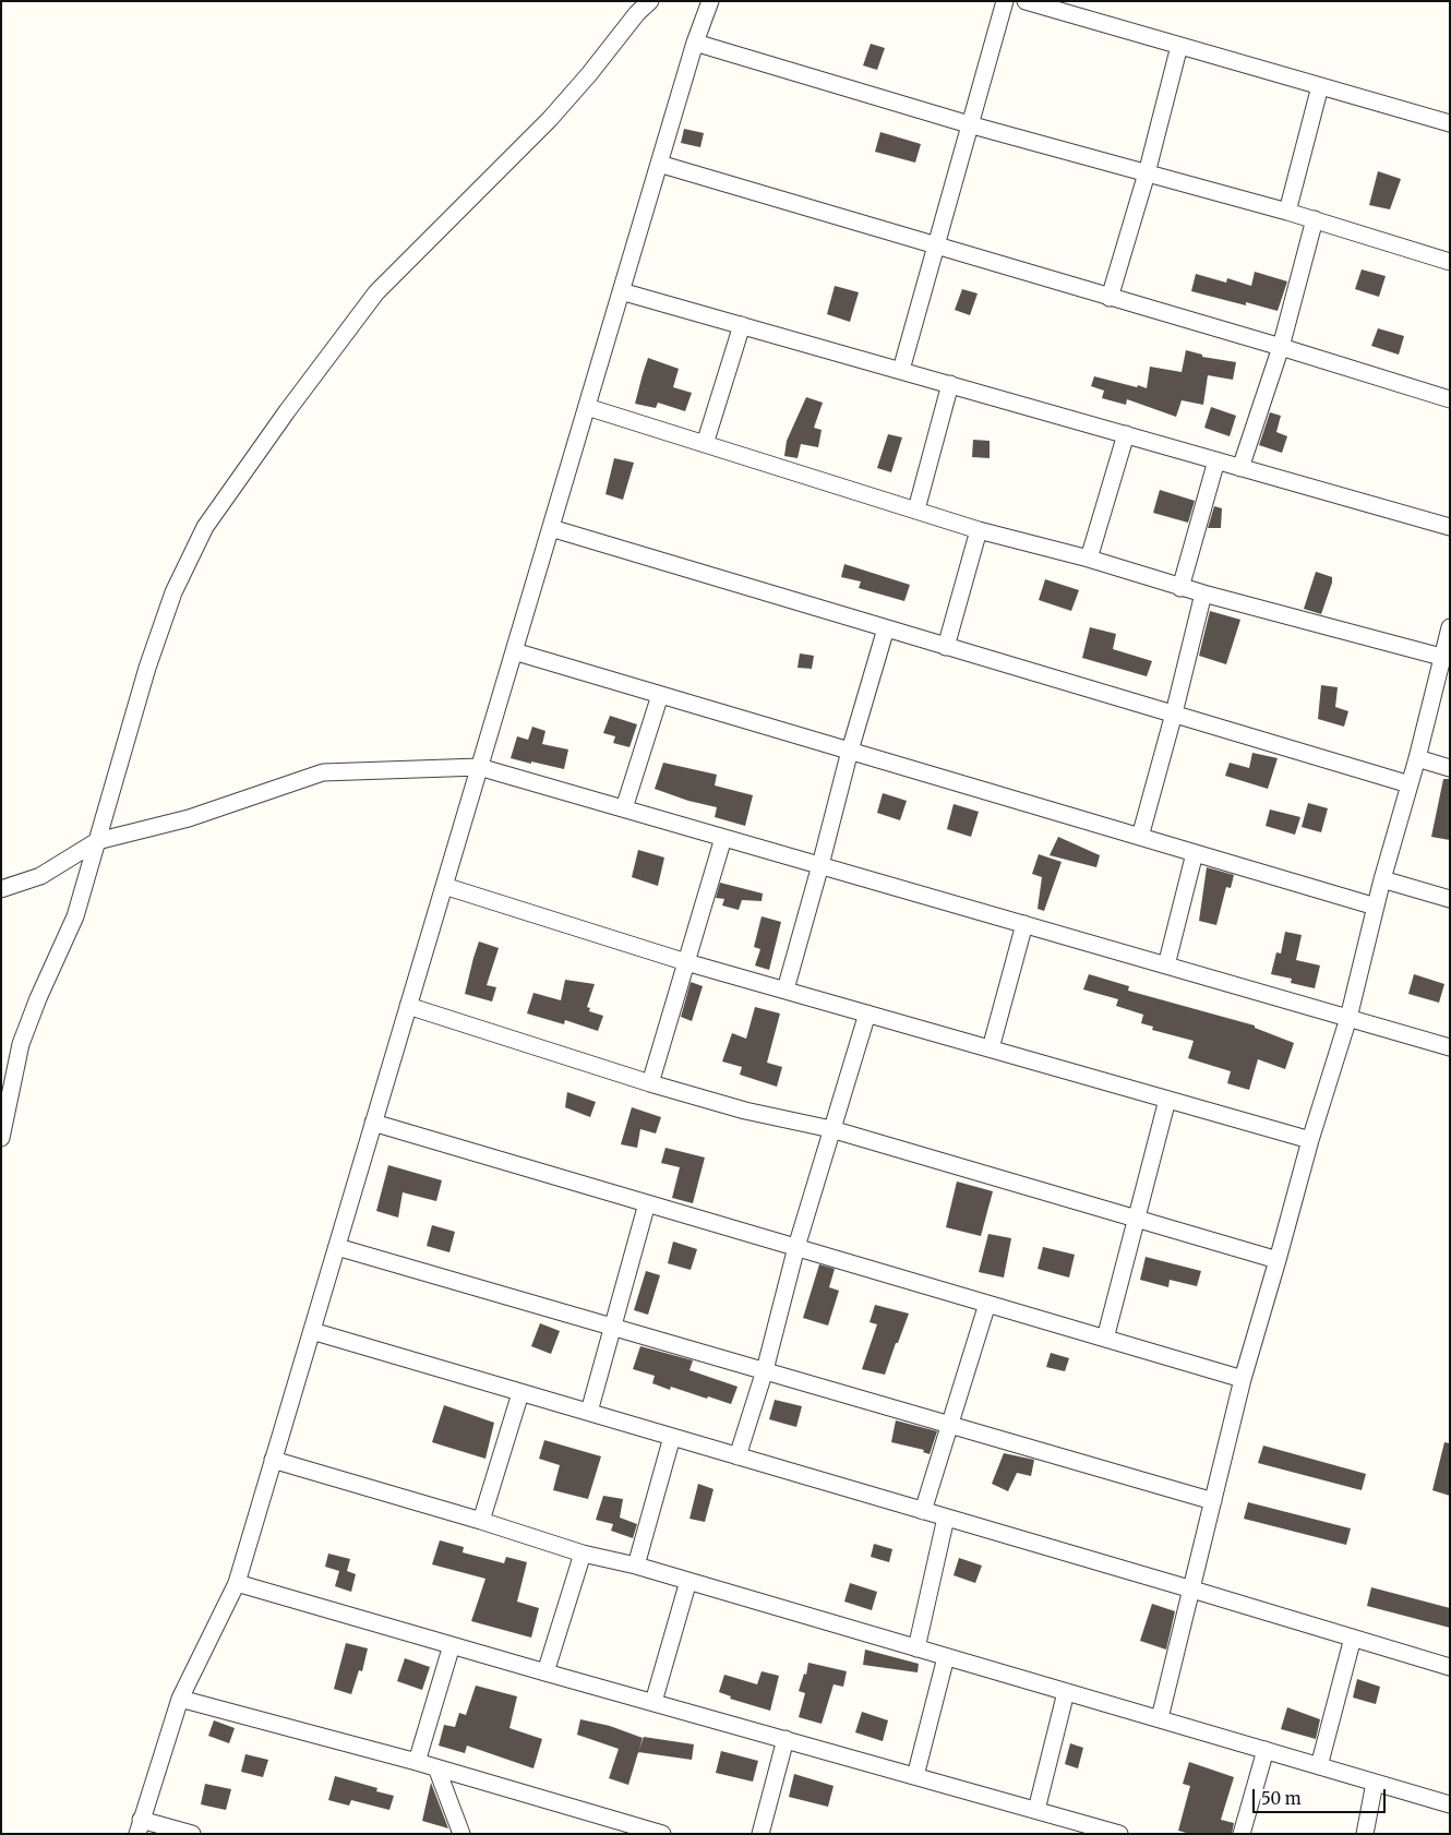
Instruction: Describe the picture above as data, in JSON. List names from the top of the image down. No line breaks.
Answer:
{"scale_bar":"50 m"}
